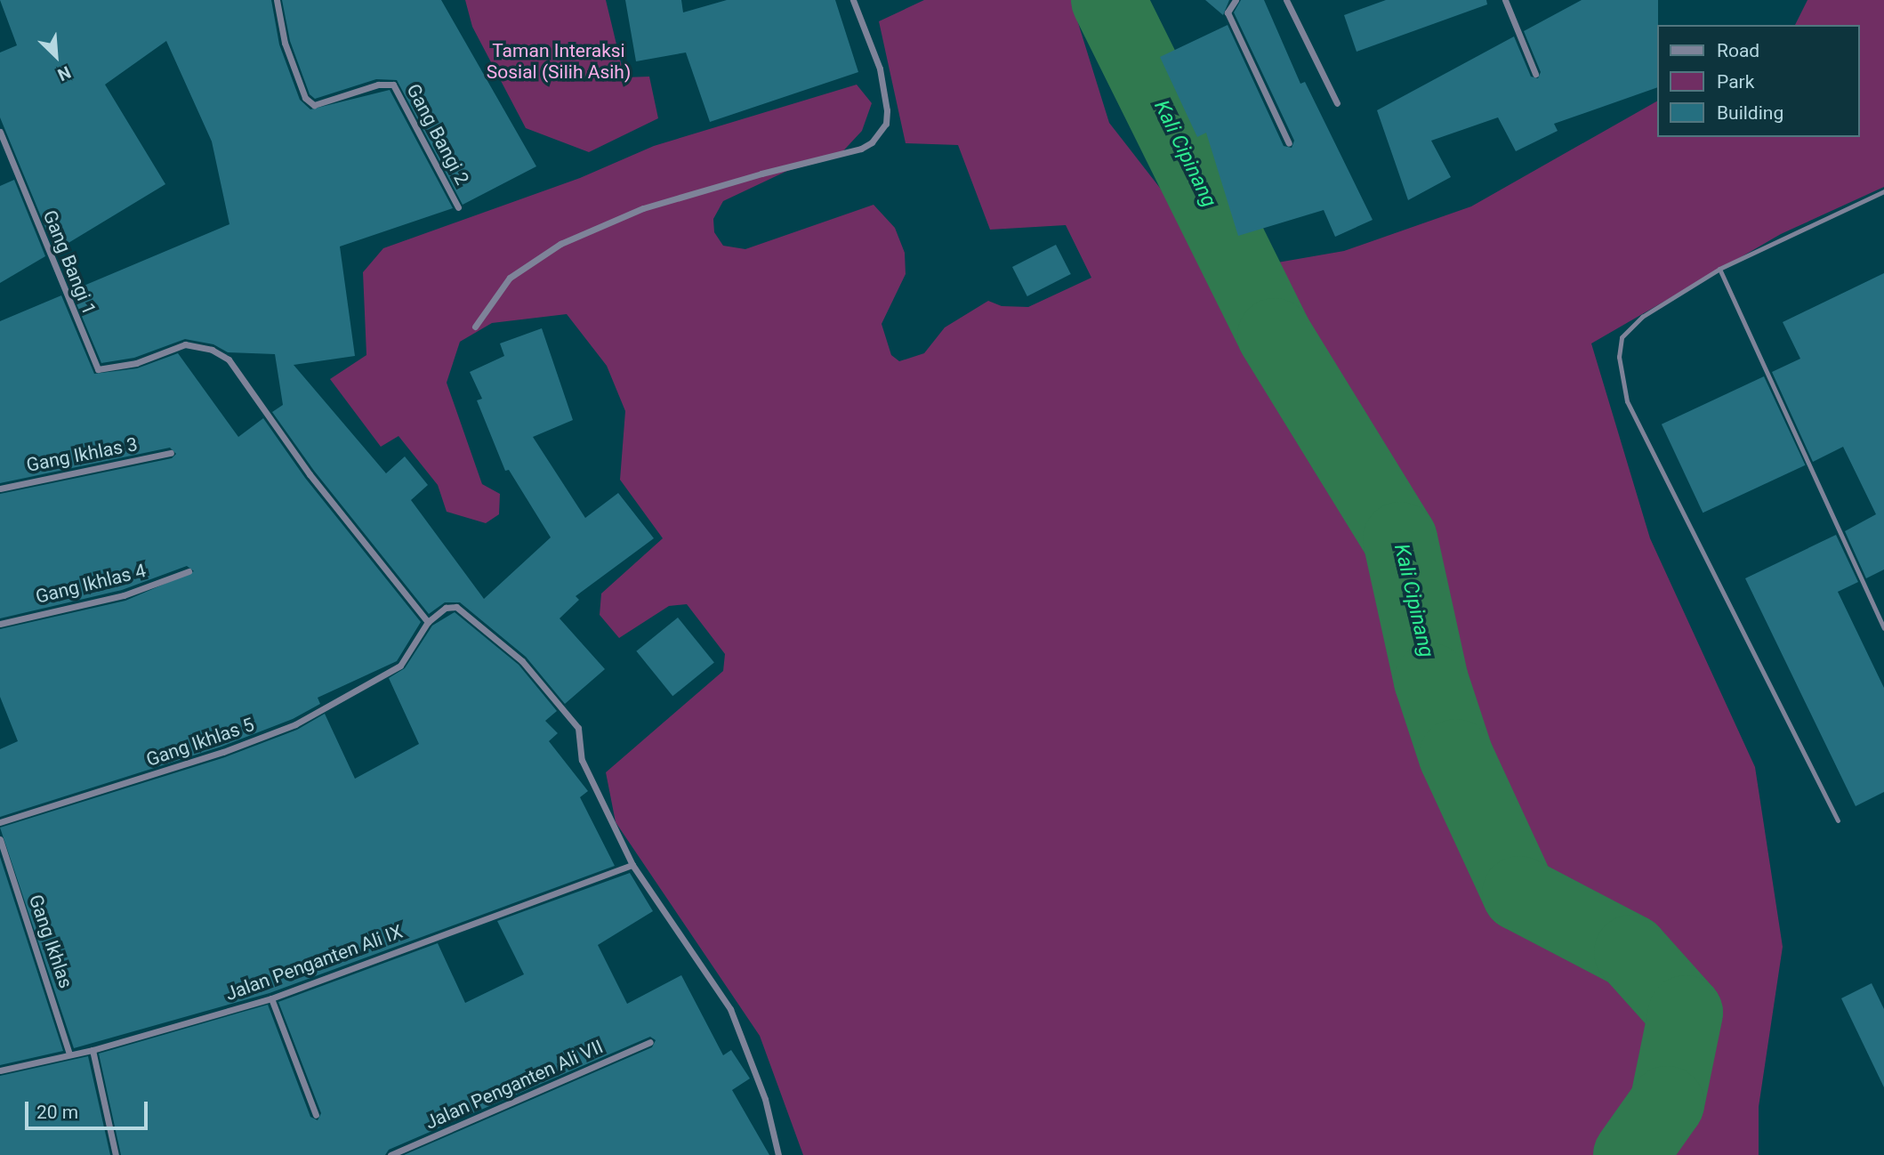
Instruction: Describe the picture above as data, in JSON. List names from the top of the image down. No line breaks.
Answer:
{"streets":{"street":["Gang Bangi 2","Gang Bangi 1","Gang Ikhlas 3","Gang Ikhlas 4","Gang Ikhlas 5","Gang Ikhlas","Jalan Penganten Ali IX","Jalan Penganten Ali VII"]},"crossings":[["Gang Bangi 1","Gang Ikhlas 5"],["Gang Ikhlas","Jalan Penganten Ali IX"]],"water":["Kali Cipinang"],"parks":["Taman Interaksi Sosial (Silih Asih)"],"legend":["Road","Park","Building"],"scale_bar":"20 m","north":"bottom right"}
